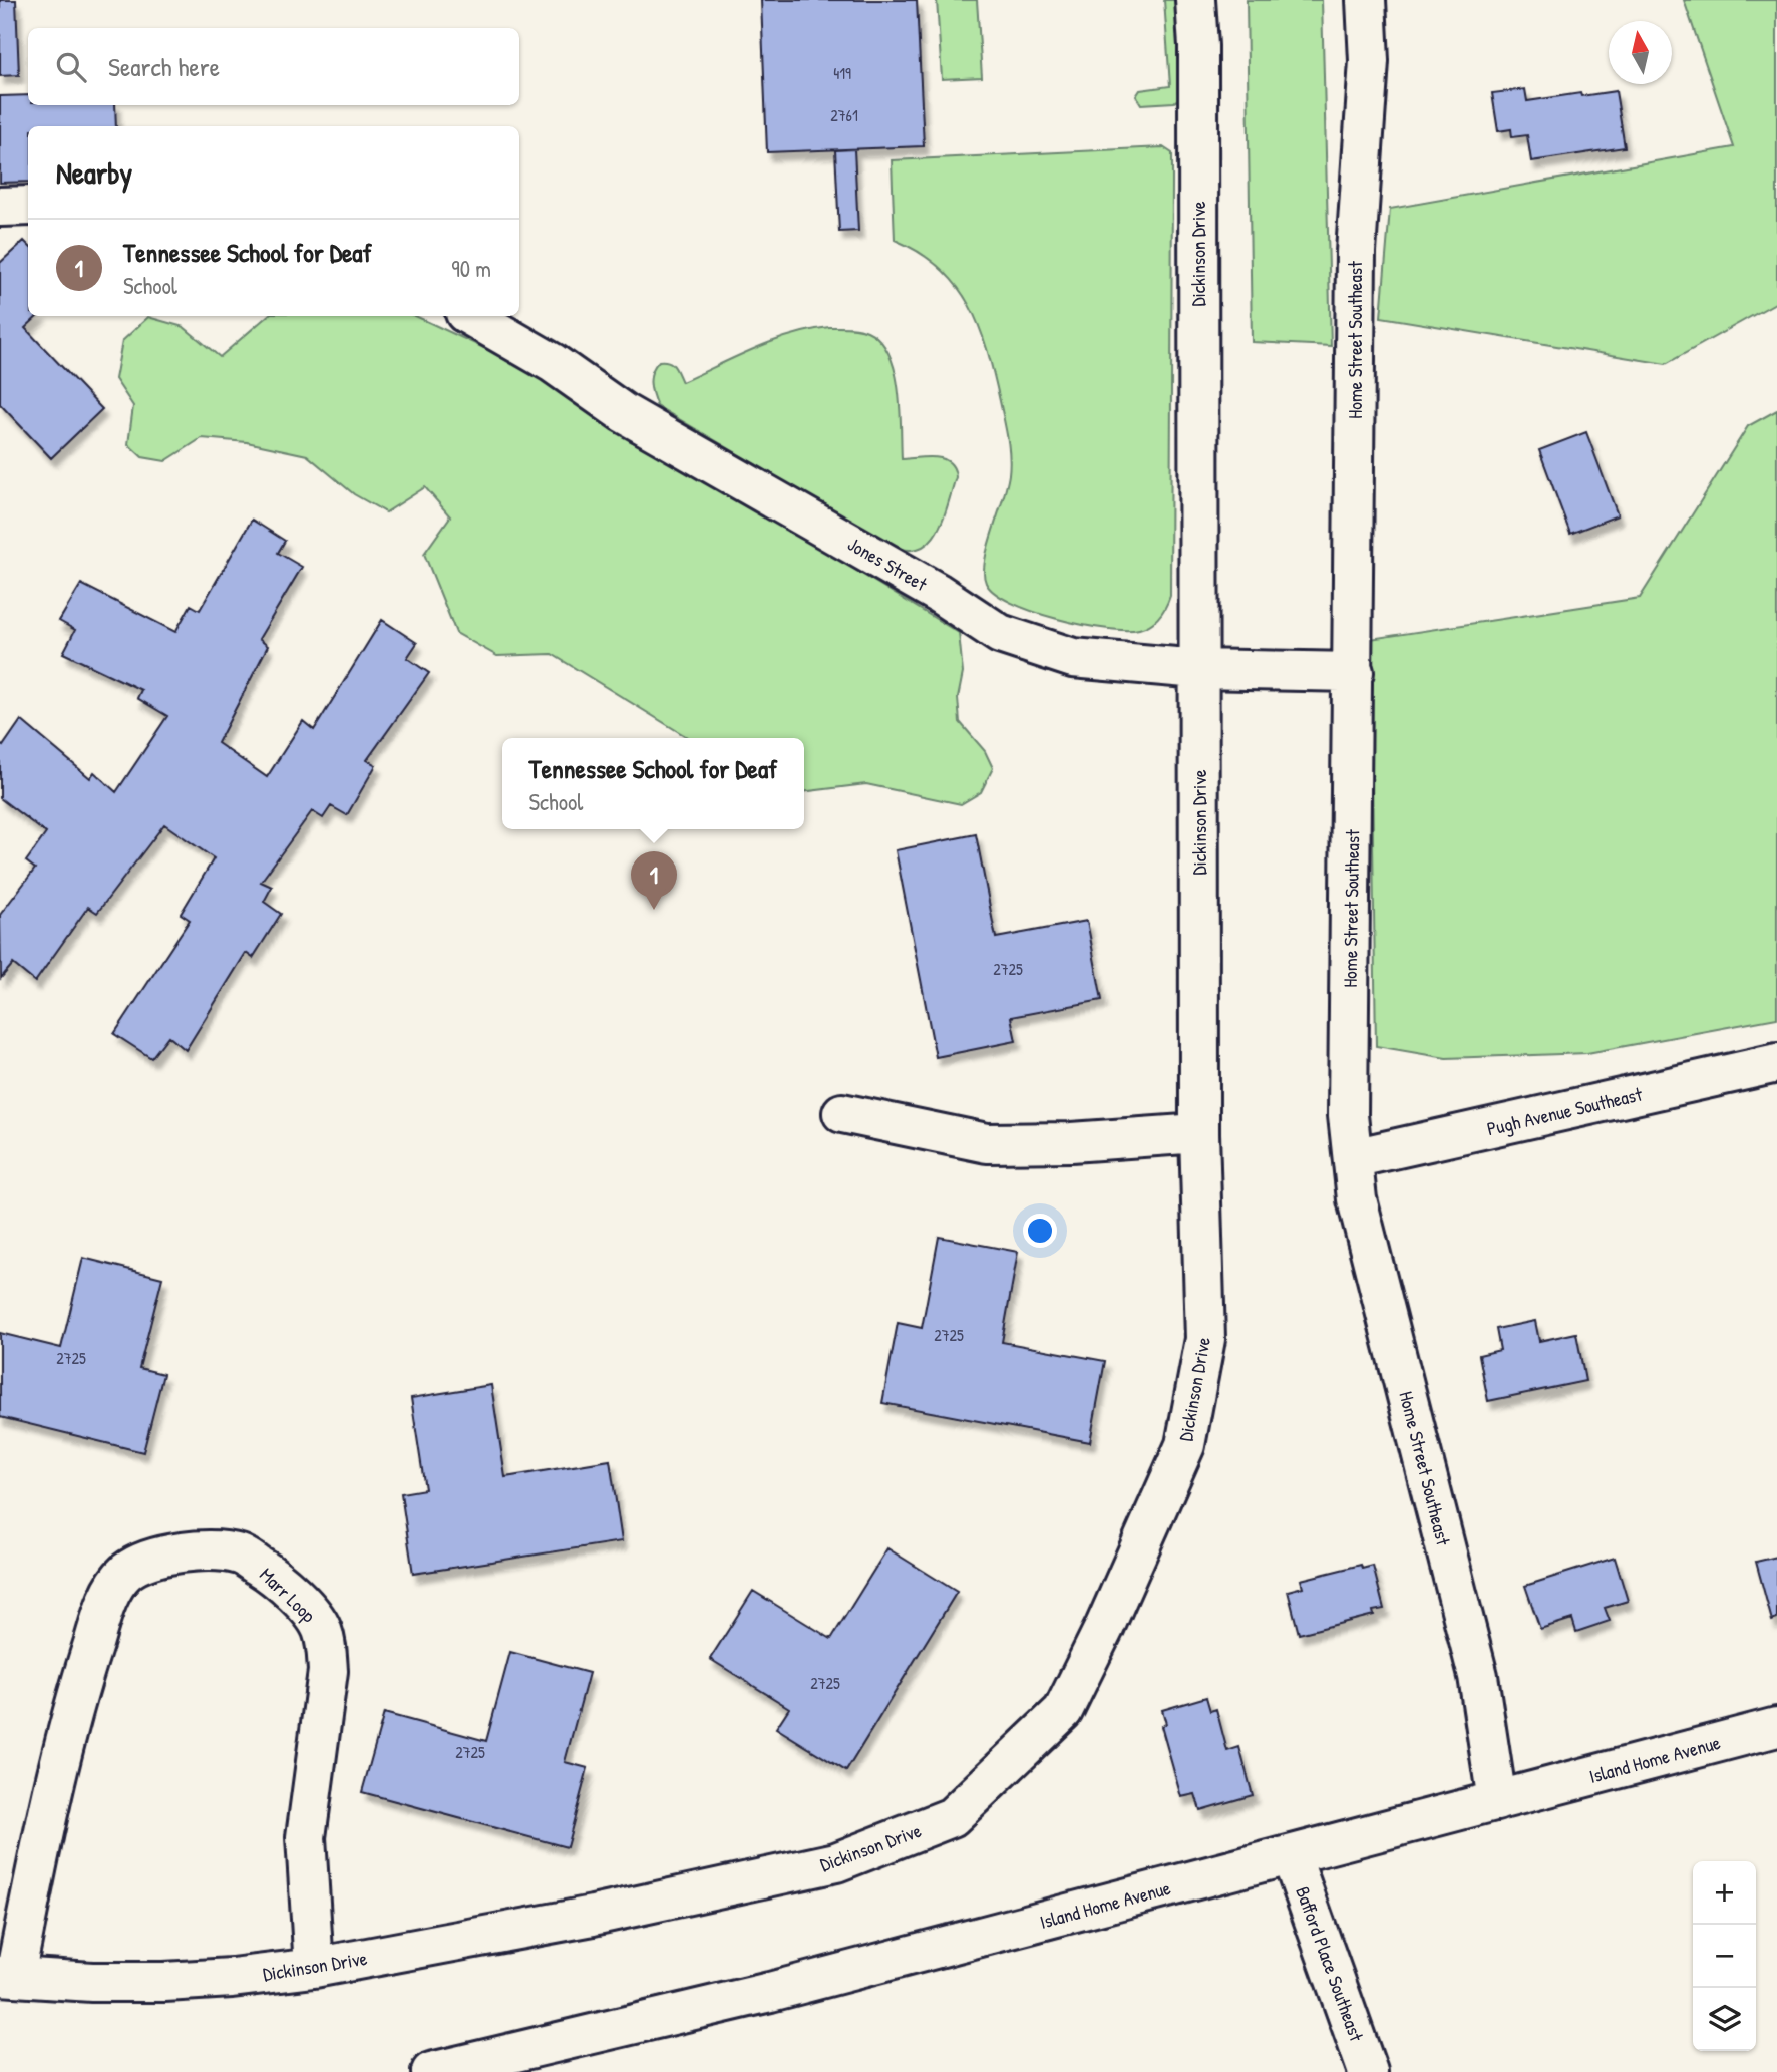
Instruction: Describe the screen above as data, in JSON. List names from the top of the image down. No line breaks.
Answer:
{"streets":{"street":["Dickinson Drive","Home Street Southeast","Jones Street","Pugh Avenue Southeast","Marr Loop","Island Home Avenue","Bafford Place Southeast"]},"crossings":[["Dickinson Drive","Jones Street"],["Dickinson Drive","Marr Loop"],["Home Street Southeast","Jones Street"],["Home Street Southeast","Pugh Avenue Southeast"],["Home Street Southeast","Island Home Avenue"],["Island Home Avenue","Bafford Place Southeast"]],"house_numbers":["419","2761","2725","2725","2725","2725","2725"],"north":"top","page":{"search":"Search here","heading":"Nearby","list":[{"mark":"1","name":"Tennessee School for Deaf","note":"School","value":"90 m"}],"popup":["Tennessee School for Deaf","School"],"pins":"1","map_buttons":["+","−"]}}
